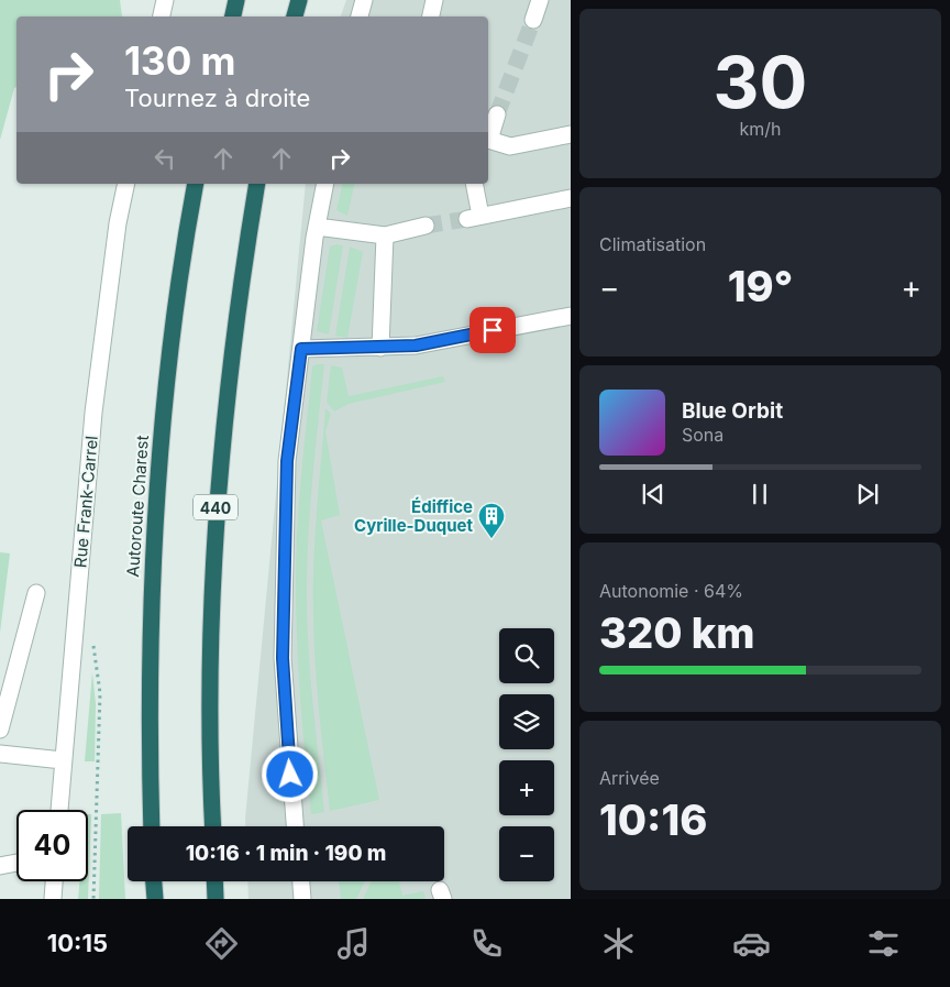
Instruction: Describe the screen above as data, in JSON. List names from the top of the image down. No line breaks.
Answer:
{"streets":{"highway":["Autoroute Charest","440"],"street":["Rue Frank-Carrel"]},"places":{"building":["Édiffice Cyrille-Duquet"]},"page":{"tile":[["30","km/h"],"Climatisation",["Autonomie · 64%","320 km"],["Arrivée","10:16"]],"turn":["130 m","Tournez à droite"],"heat":["−","19°","+"],"song":["Blue Orbit","Sona"],"map_buttons":["+","−"],"limit":"40","trip":"10:16 · 1 min · 190 m","tabs":"10:15"}}
